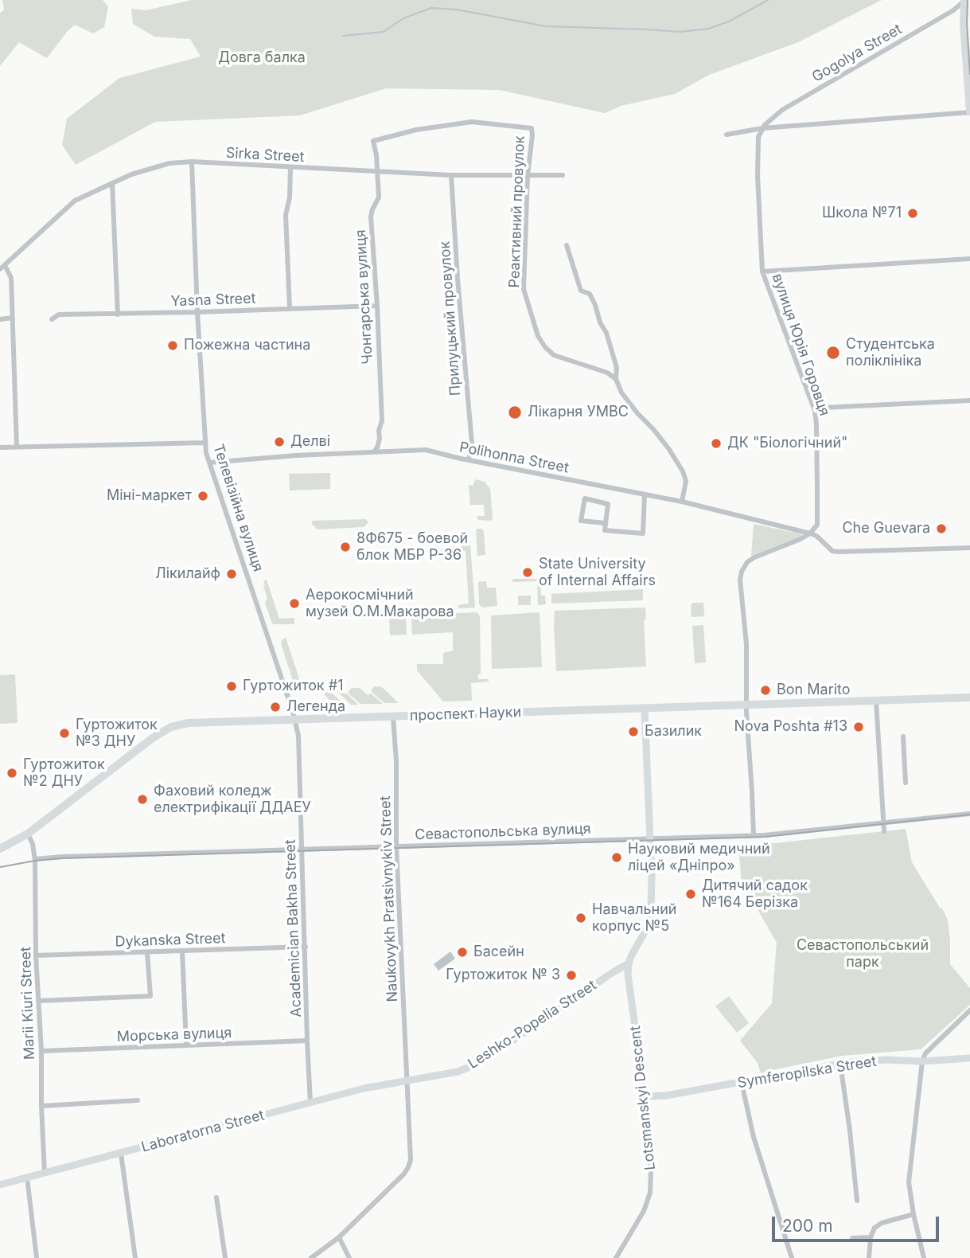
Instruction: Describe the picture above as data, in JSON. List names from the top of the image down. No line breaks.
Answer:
{"streets":{"main road":["проспект Науки","Leshko-Popelia Street","Symferopilska Street","Lotsmanskyi Descent","Laboratorna Street"],"street":["Gogolya Street","Sirka Street","Реактивний провулок","Чонгарська вулиця","Yasna Street","Прилуцький провулок","вулиця Юрія Горовця","Polihonna Street","Телевізійна вулиця","Севастопольська вулиця","Naukovykh Pratsivnykiv Street","Academician Bakha Street","Dykanska Street","Marii Kiuri Street","Морська вулиця"]},"crossings":[["Gogolya Street","вулиця Юрія Горовця"],["Sirka Street","Реактивний провулок"],["Sirka Street","Чонгарська вулиця"],["Sirka Street","Прилуцький провулок"],["Sirka Street","Телевізійна вулиця"],["Реактивний провулок","Чонгарська вулиця"],["Чонгарська вулиця","Yasna Street"],["Чонгарська вулиця","Polihonna Street"],["Yasna Street","Телевізійна вулиця"],["Прилуцький провулок","Polihonna Street"],["вулиця Юрія Горовця","Polihonna Street"],["Polihonna Street","Телевізійна вулиця"],["Телевізійна вулиця","проспект Науки"],["Телевізійна вулиця","Academician Bakha Street"],["проспект Науки","Naukovykh Pratsivnykiv Street"],["проспект Науки","Academician Bakha Street"],["проспект Науки","Marii Kiuri Street"],["Севастопольська вулиця","Naukovykh Pratsivnykiv Street"],["Севастопольська вулиця","Academician Bakha Street"],["Севастопольська вулиця","Marii Kiuri Street"],["Naukovykh Pratsivnykiv Street","Leshko-Popelia Street"],["Naukovykh Pratsivnykiv Street","Laboratorna Street"],["Academician Bakha Street","Dykanska Street"],["Academician Bakha Street","Морська вулиця"],["Academician Bakha Street","Laboratorna Street"],["Dykanska Street","Marii Kiuri Street"],["Marii Kiuri Street","Морська вулиця"],["Marii Kiuri Street","Laboratorna Street"],["Leshko-Popelia Street","Lotsmanskyi Descent"],["Leshko-Popelia Street","Laboratorna Street"],["Symferopilska Street","Lotsmanskyi Descent"]],"parks":["Довга балка","Севастопольський парк"],"places":["Школа №71","Пожежна частина","Студентська поліклініка","Лікарня УМВС","Делві","ДК \"Біологічний\"","Міні-маркет","Che Guevara","8Ф675 - боевой блок МБР Р-36","State University of Internal Affairs","Лікилайф","Аерокосмічний музей О.М.Макарова","Гуртожиток #1","Bon Marito","Легенда","Nova Poshta #13","Базилик","Гуртожиток №3 ДНУ","Гуртожиток №2 ДНУ","Фаховий коледж електрифікації ДДАЕУ","Науковий медичний ліцей «Дніпро»","Дитячий садок №164 Берізка","Навчальний корпус №5","Басейн","Гуртожиток № 3"],"scale_bar":"200 m"}
